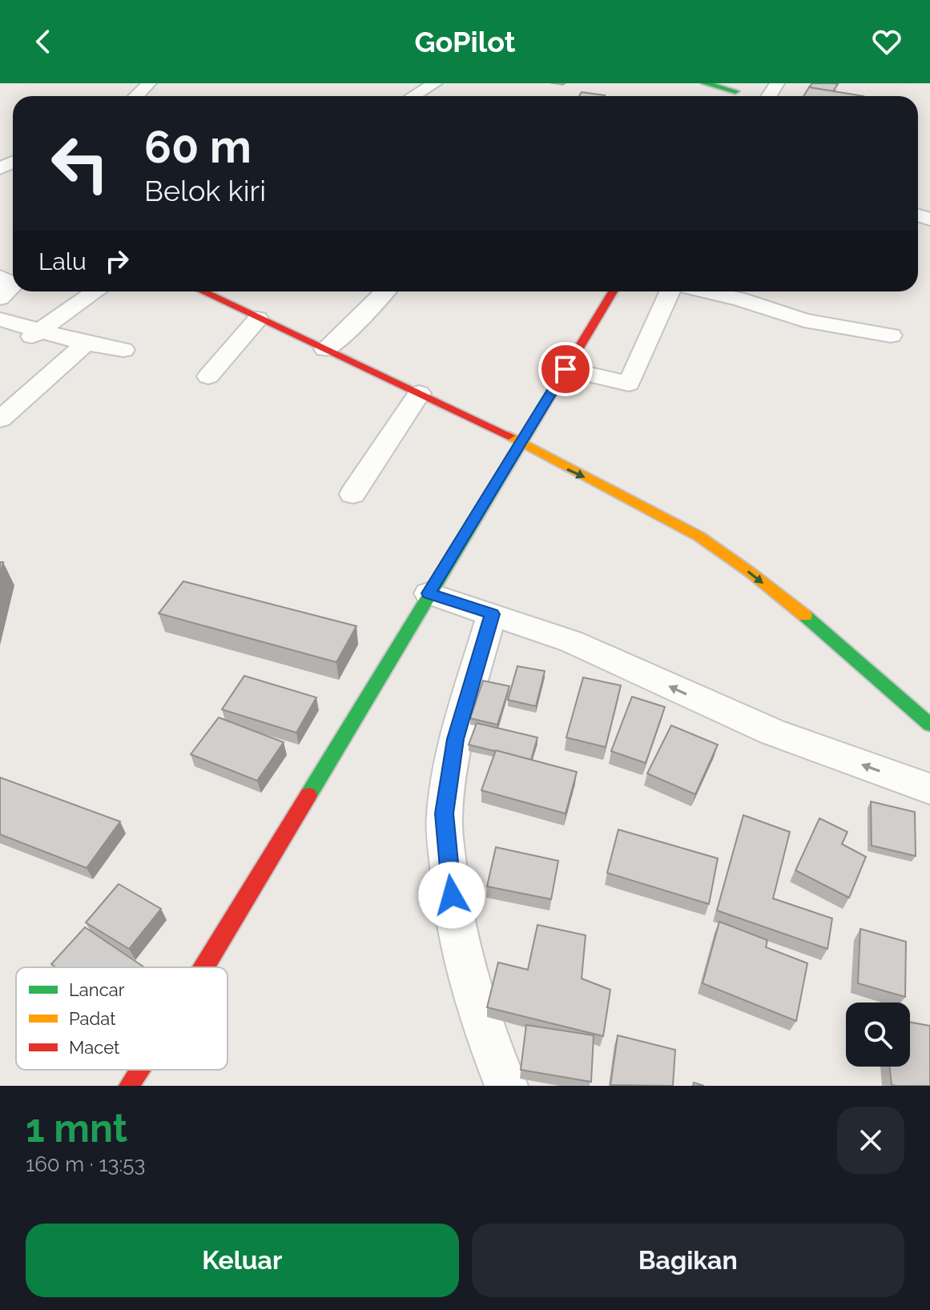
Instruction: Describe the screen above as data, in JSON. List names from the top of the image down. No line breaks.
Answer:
{"legend":["Lancar","Padat","Macet"],"page":{"header":"GoPilot","turn":["60 m","Belok kiri"],"then":"Lalu","heading":["1 mnt","160 m · 13:53"],"buttons":["Keluar","Bagikan"]}}
